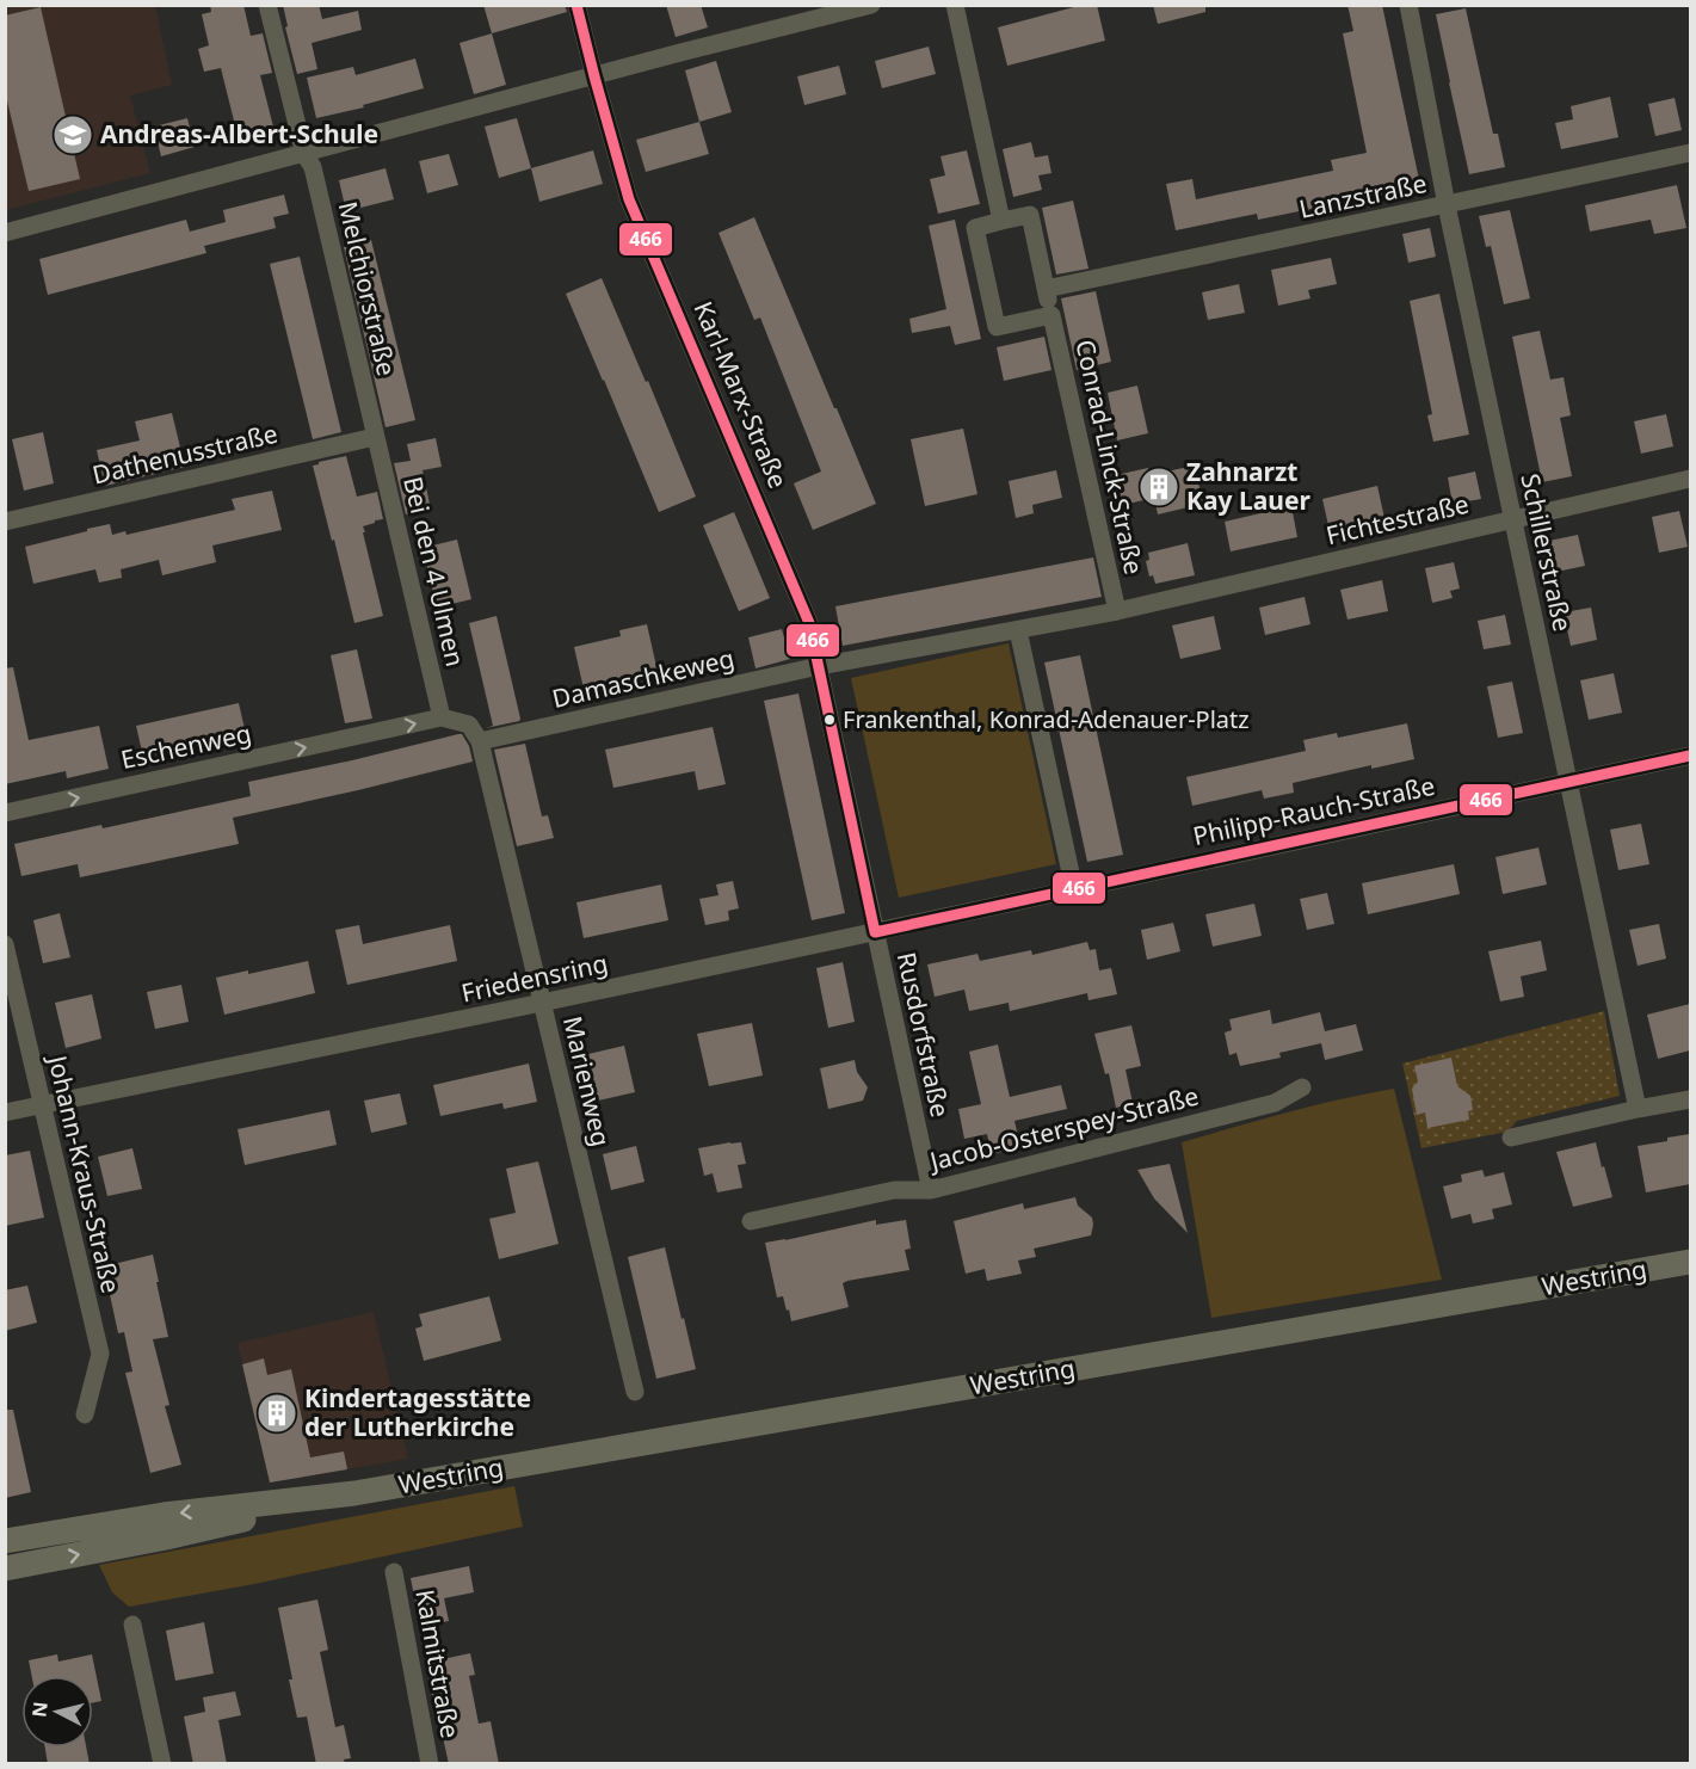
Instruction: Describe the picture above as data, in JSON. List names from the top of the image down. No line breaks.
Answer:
{"streets":{"main road":["Westring"],"street":["Lanzstraße","Melchiorstraße","Karl-Marx-Straße","Dathenusstraße","Conrad-Linck-Straße","Fichtestraße","Schillerstraße","Bei den 4 Ulmen","Damaschkeweg","Eschenweg","Philipp-Rauch-Straße","Friedensring","Rusdorfstraße","Marienweg","Jacob-Osterspey-Straße","Johann-Kraus-Straße","Kalmitstraße"]},"crossings":[["Lanzstraße","Conrad-Linck-Straße"],["Lanzstraße","Schillerstraße"],["Melchiorstraße","Dathenusstraße"],["Melchiorstraße","Bei den 4 Ulmen"],["Karl-Marx-Straße","Damaschkeweg"],["Karl-Marx-Straße","Friedensring"],["Karl-Marx-Straße","Rusdorfstraße"],["Dathenusstraße","Bei den 4 Ulmen"],["Conrad-Linck-Straße","Fichtestraße"],["Fichtestraße","Schillerstraße"],["Fichtestraße","Damaschkeweg"],["Schillerstraße","Philipp-Rauch-Straße"],["Bei den 4 Ulmen","Eschenweg"],["Damaschkeweg","Marienweg"],["Philipp-Rauch-Straße","Friedensring"],["Friedensring","Rusdorfstraße"],["Friedensring","Marienweg"],["Friedensring","Johann-Kraus-Straße"],["Rusdorfstraße","Jacob-Osterspey-Straße"]],"one_way":["Eschenweg"],"places":{"school or university":["Andreas-Albert-Schule"],"building":["Zahnarzt Kay Lauer","Kindertagesstätte der Lutherkirche"],"other":["Frankenthal, Konrad-Adenauer-Platz"]},"lines":["transit line 466"],"north":"left"}
